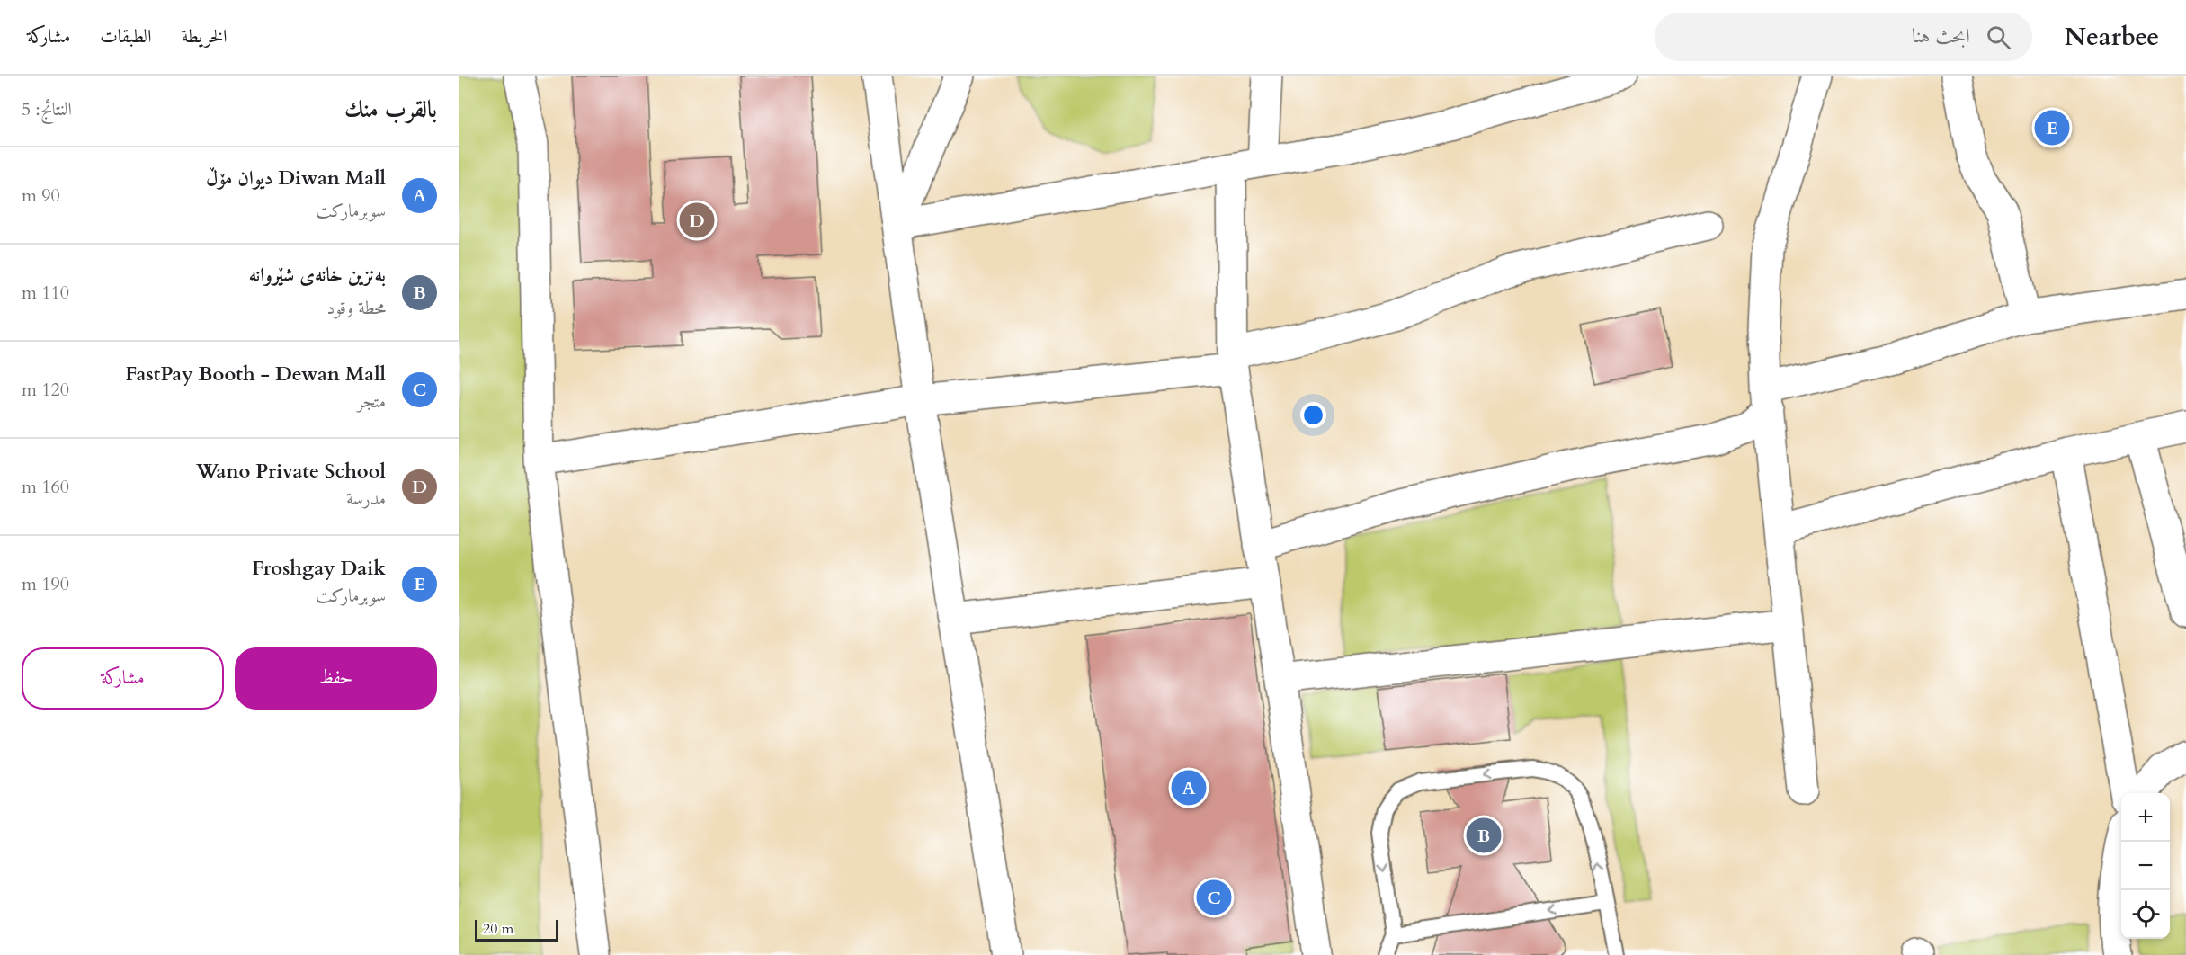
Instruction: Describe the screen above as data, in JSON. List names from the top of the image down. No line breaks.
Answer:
{"scale_bar":"20 m","page":{"header":"Nearbee","search":"ابحث هنا","nav":["الخريطة","الطبقات","مشاركة"],"heading":["بالقرب منك","النتائج: 5"],"pins":["E","D","A","B","C"],"list":[{"mark":"A","name":"Diwan Mall دیوان مۆڵ","note":"سوبرماركت","value":"90 m"},{"mark":"B","name":"بەنزین خانەی شێروانە","note":"محطة وقود","value":"110 m"},{"mark":"C","name":"FastPay Booth - Dewan Mall","note":"متجر","value":"120 m"},{"mark":"D","name":"Wano Private School","note":"مدرسة","value":"160 m"},{"mark":"E","name":"Froshgay Daik","note":"سوبرماركت","value":"190 m"}],"buttons":["حفظ","مشاركة"],"map_buttons":["+","−"],"scale":"20 m"}}
